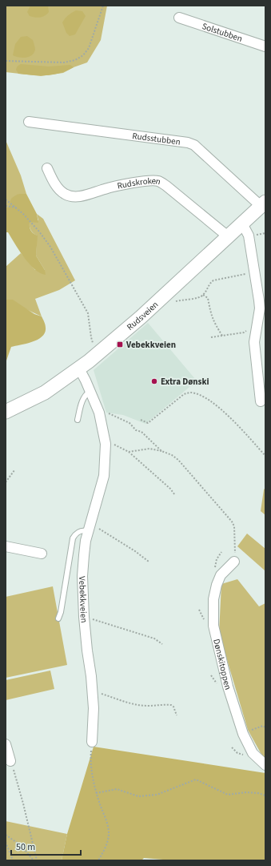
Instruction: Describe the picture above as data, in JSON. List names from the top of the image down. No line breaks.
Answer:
{"streets":{"street":["Solstubben","Rudsstubben","Rudskroken","Rudsveien","Vebekkveien","Dønskitoppen"]},"crossings":[["Rudsstubben","Rudsveien"],["Rudskroken","Rudsveien"],["Rudsveien","Vebekkveien"]],"places":{"transit":["Vebekkveien"],"other":["Extra Dønski"]},"scale_bar":"50 m"}
